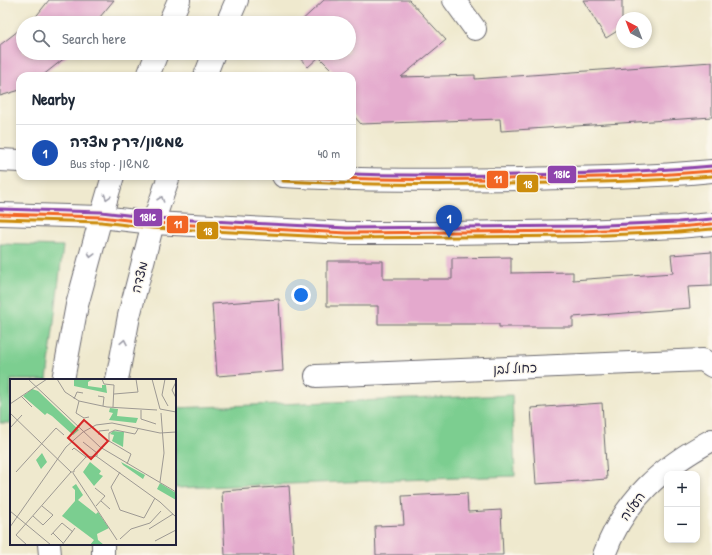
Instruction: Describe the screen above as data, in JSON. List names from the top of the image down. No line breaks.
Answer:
{"streets":{"main road":["מצדה","כחול לבן","העליה"]},"lines":["transit line 18א","transit line 11","transit line 18"],"north":"top left","page":{"search":"Search here","heading":"Nearby","list":[{"mark":"1","name":"שמשון/דרך מצדה","note":"Bus stop · שמשון","value":"40 m"}],"pins":"1","map_buttons":["+","−"]}}
